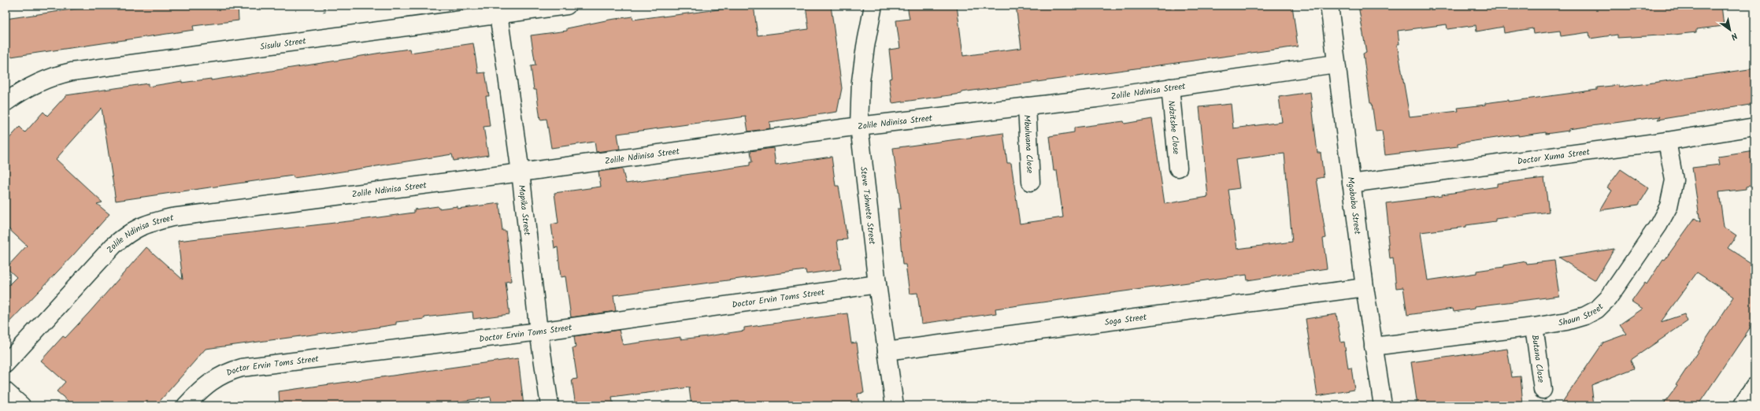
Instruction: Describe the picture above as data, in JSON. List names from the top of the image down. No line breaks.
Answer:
{"streets":{"street":["Sisulu Street","Zolile Ndinisa Street","Ndzitshe Close","Mbulwana Close","Doctor Xuma Street","Steve Tshwete Street","Mgababa Street","Mapika Street","Doctor Ervin Toms Street","Shaun Street","Soga Street","Butana Close"]},"crossings":[["Sisulu Street","Mapika Street"],["Zolile Ndinisa Street","Ndzitshe Close"],["Zolile Ndinisa Street","Mbulwana Close"],["Zolile Ndinisa Street","Steve Tshwete Street"],["Zolile Ndinisa Street","Mgababa Street"],["Zolile Ndinisa Street","Mapika Street"],["Doctor Xuma Street","Mgababa Street"],["Doctor Xuma Street","Shaun Street"],["Steve Tshwete Street","Doctor Ervin Toms Street"],["Steve Tshwete Street","Soga Street"],["Mgababa Street","Shaun Street"],["Mgababa Street","Soga Street"],["Mapika Street","Doctor Ervin Toms Street"],["Shaun Street","Butana Close"]],"north":"bottom right"}
